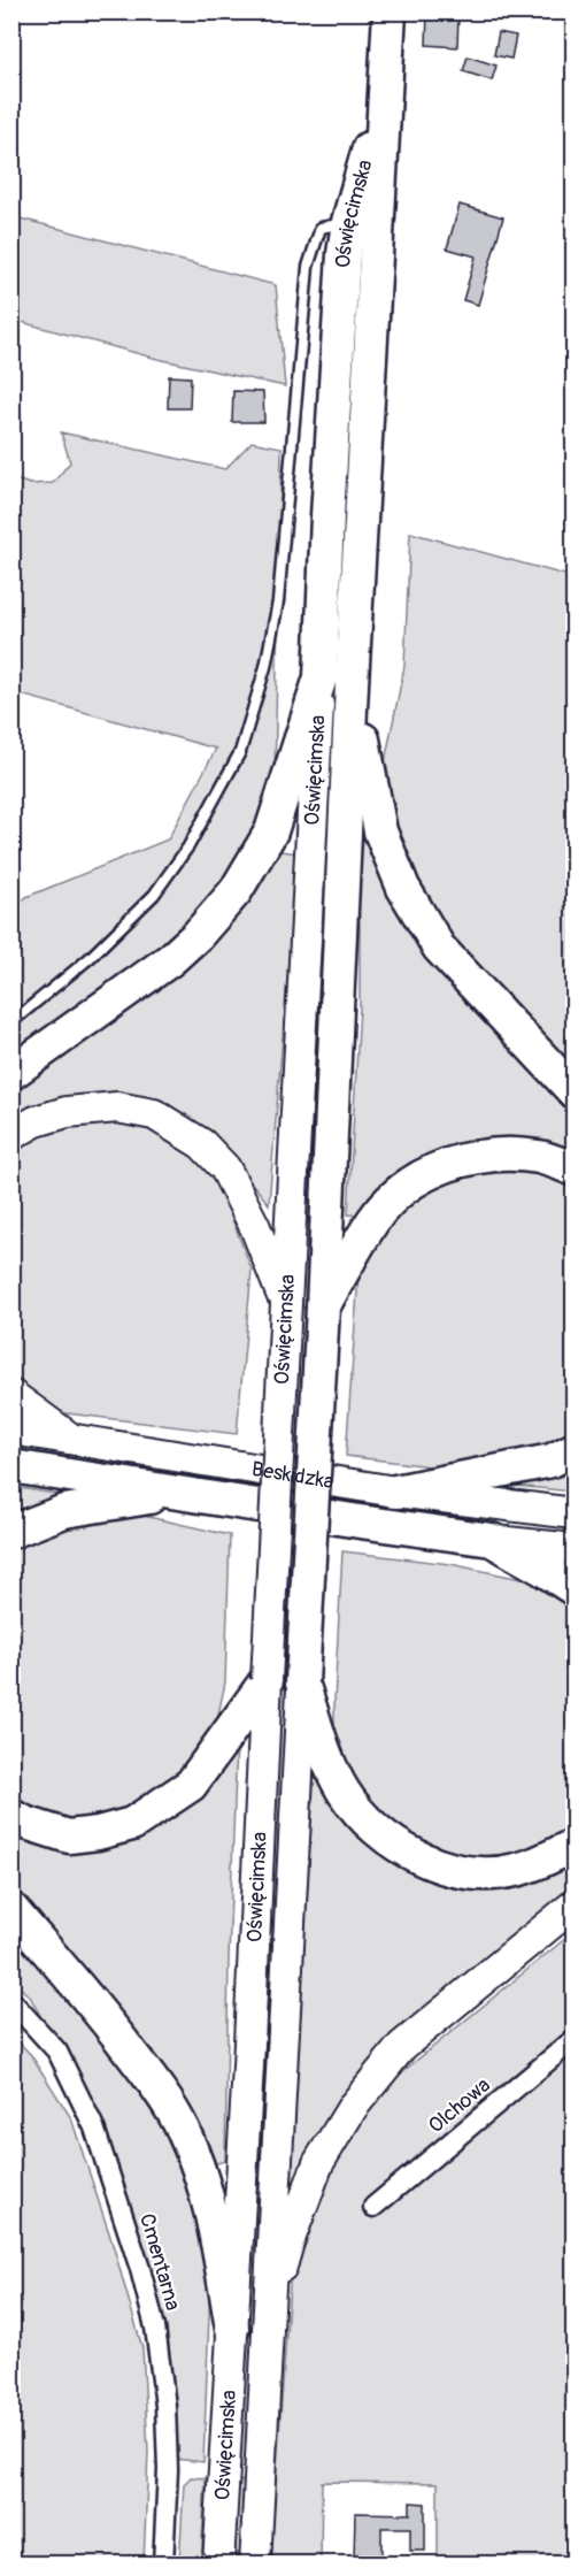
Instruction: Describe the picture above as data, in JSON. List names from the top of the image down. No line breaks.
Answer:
{"streets":{"highway":["Oświęcimska","Beskidzka"],"street":["Olchowa","Cmentarna"]}}
